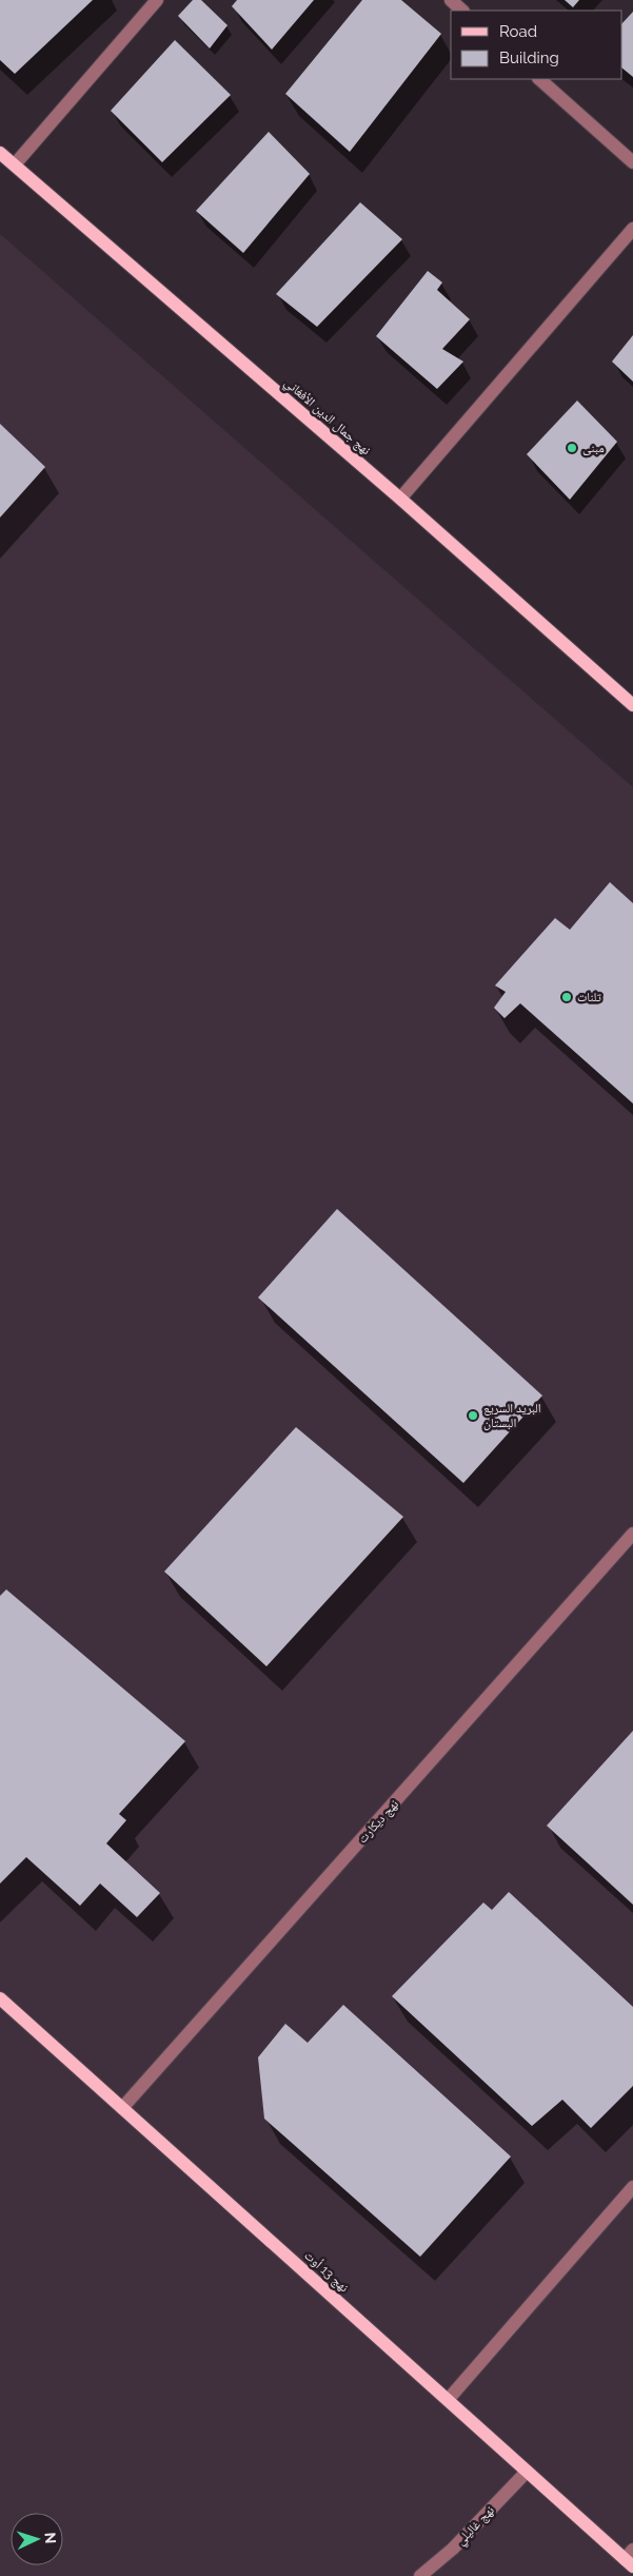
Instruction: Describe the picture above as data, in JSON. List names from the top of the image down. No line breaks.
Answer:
{"streets":{"main road":["نهج جمال الدين الأفغاني","نهج 13 أوت"],"street":["نهج ديكارت","نهج غاليلي"]},"crossings":[["نهج ديكارت","نهج 13 أوت"],["نهج 13 أوت","نهج غاليلي"]],"places":["مبنى","تلنات","البريد السريع البستان"],"legend":["Road","Building"],"north":"right"}
